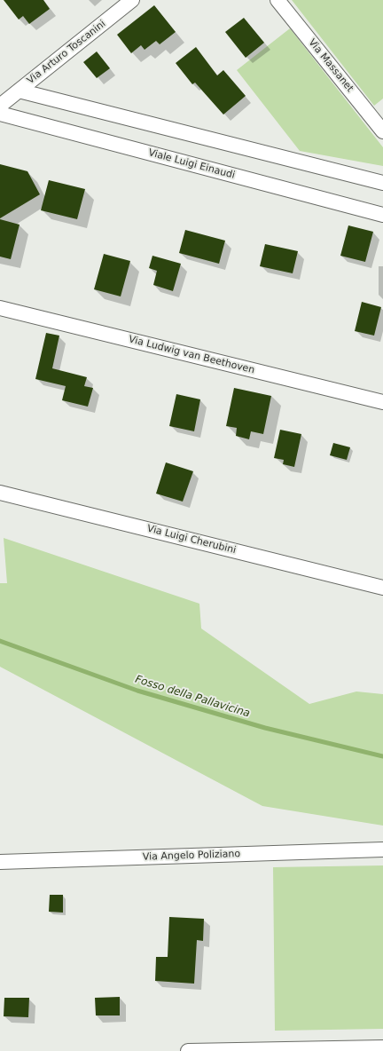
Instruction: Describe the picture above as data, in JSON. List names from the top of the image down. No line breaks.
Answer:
{"streets":{"street":["Via Arturo Toscanini","Via Massanet","Viale Luigi Einaudi","Via Ludwig van Beethoven","Via Luigi Cherubini","Via Angelo Poliziano"]},"water":["Fosso della Pallavicina"]}
